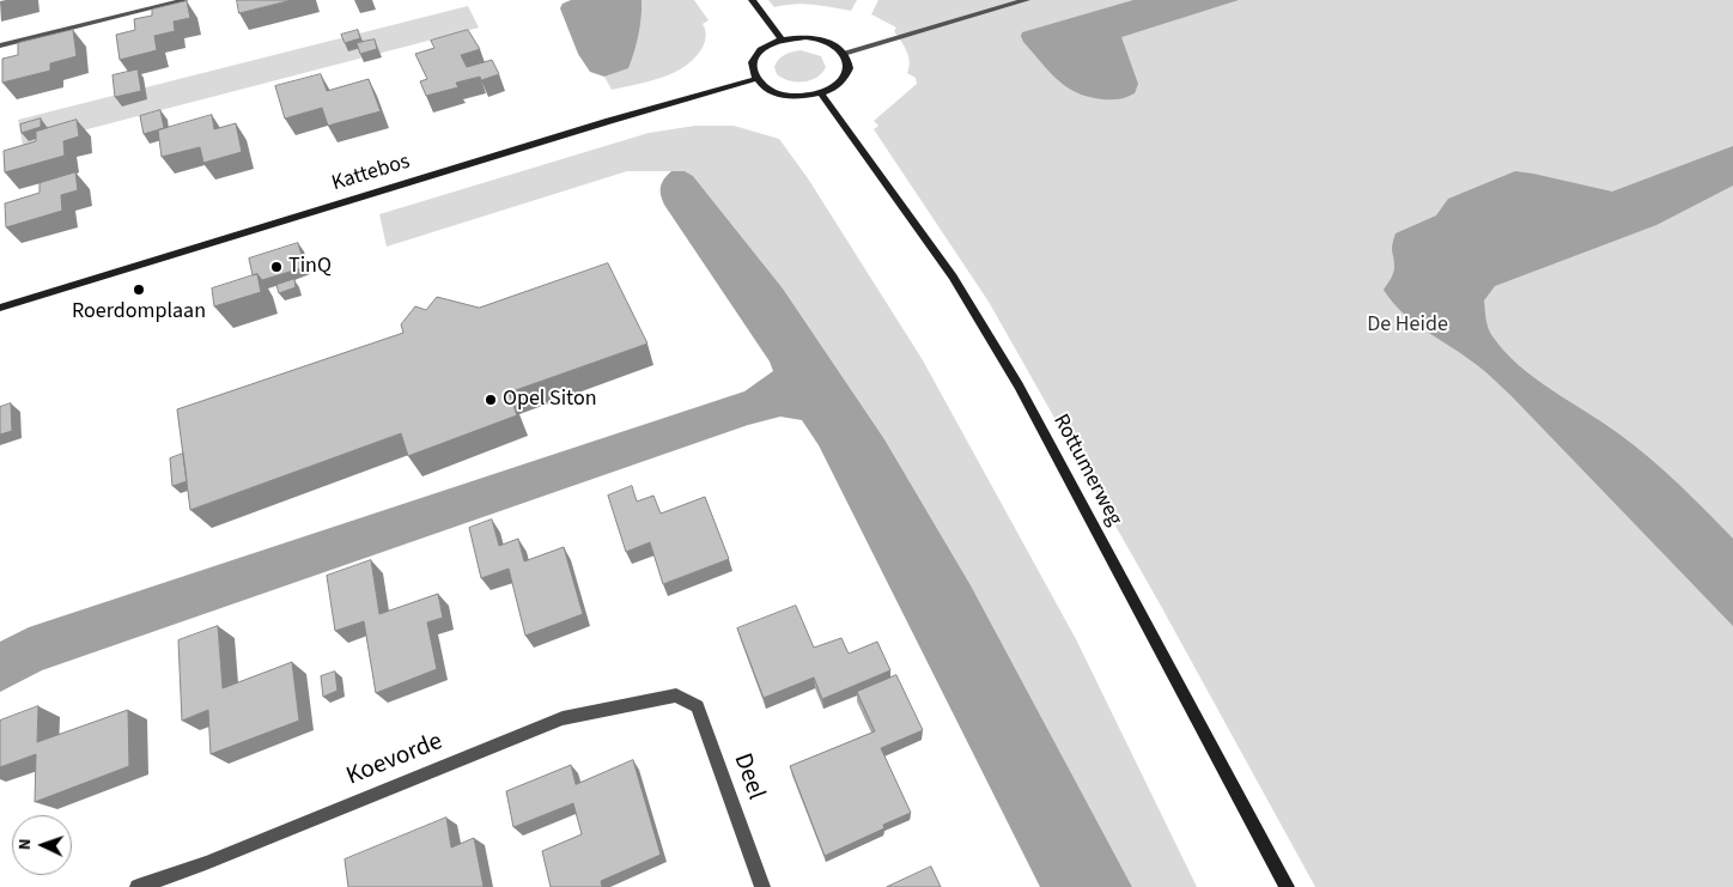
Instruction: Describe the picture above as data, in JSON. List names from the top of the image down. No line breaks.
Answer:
{"streets":{"main road":["Kattebos","Rottumerweg"],"street":["Koevorde","Deel"]},"crossings":[["Kattebos","Rottumerweg"],["Koevorde","Deel"]],"parks":["De Heide"],"places":["TinQ","Roerdomplaan","Opel Siton"],"north":"left"}
